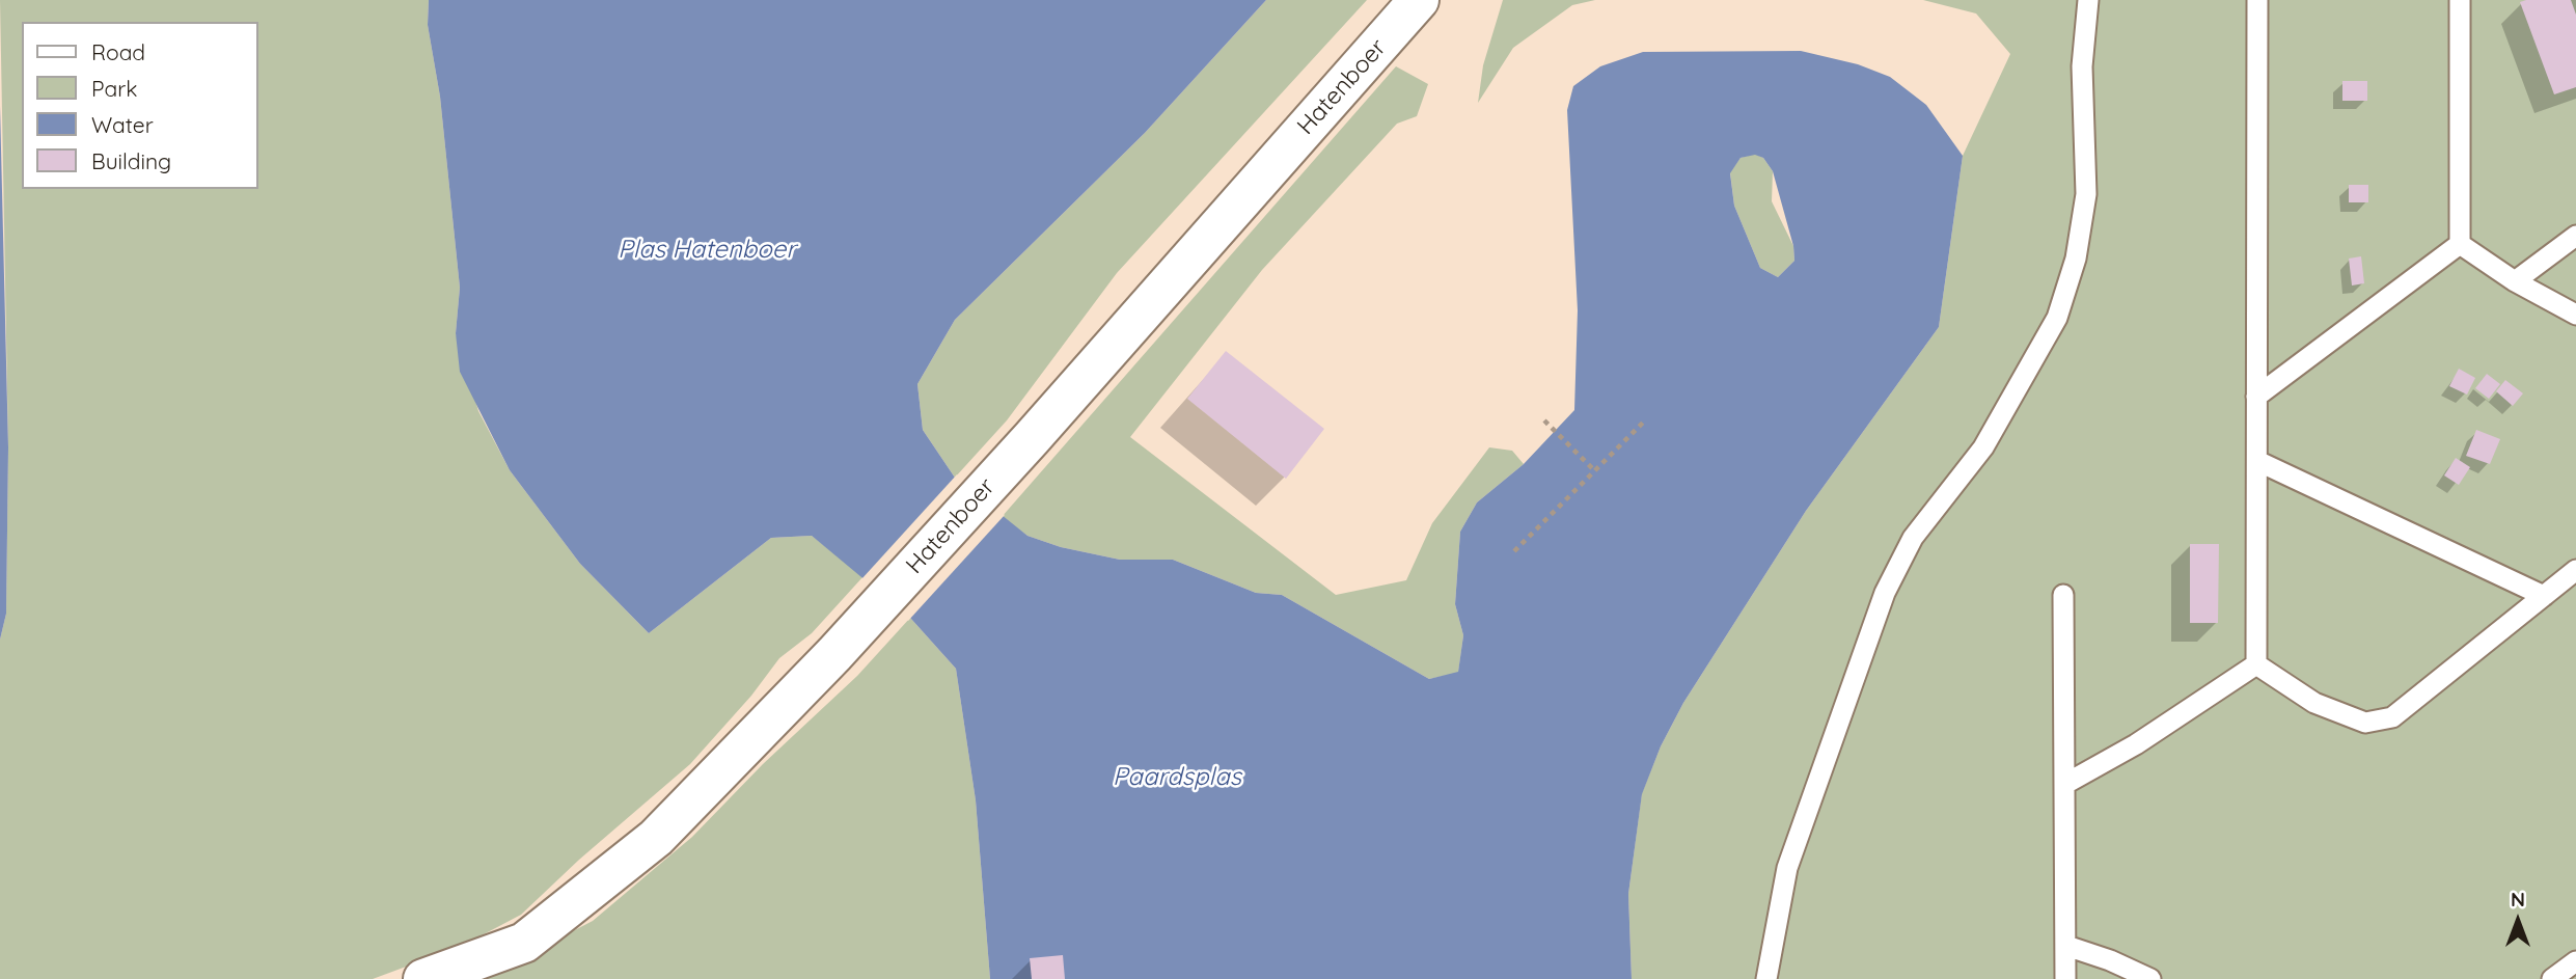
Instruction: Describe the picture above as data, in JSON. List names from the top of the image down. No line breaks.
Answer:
{"streets":{"street":["Hatenboer"]},"water":["Plas Hatenboer","Paardsplas"],"legend":["Road","Park","Water","Building"],"north":"top"}
